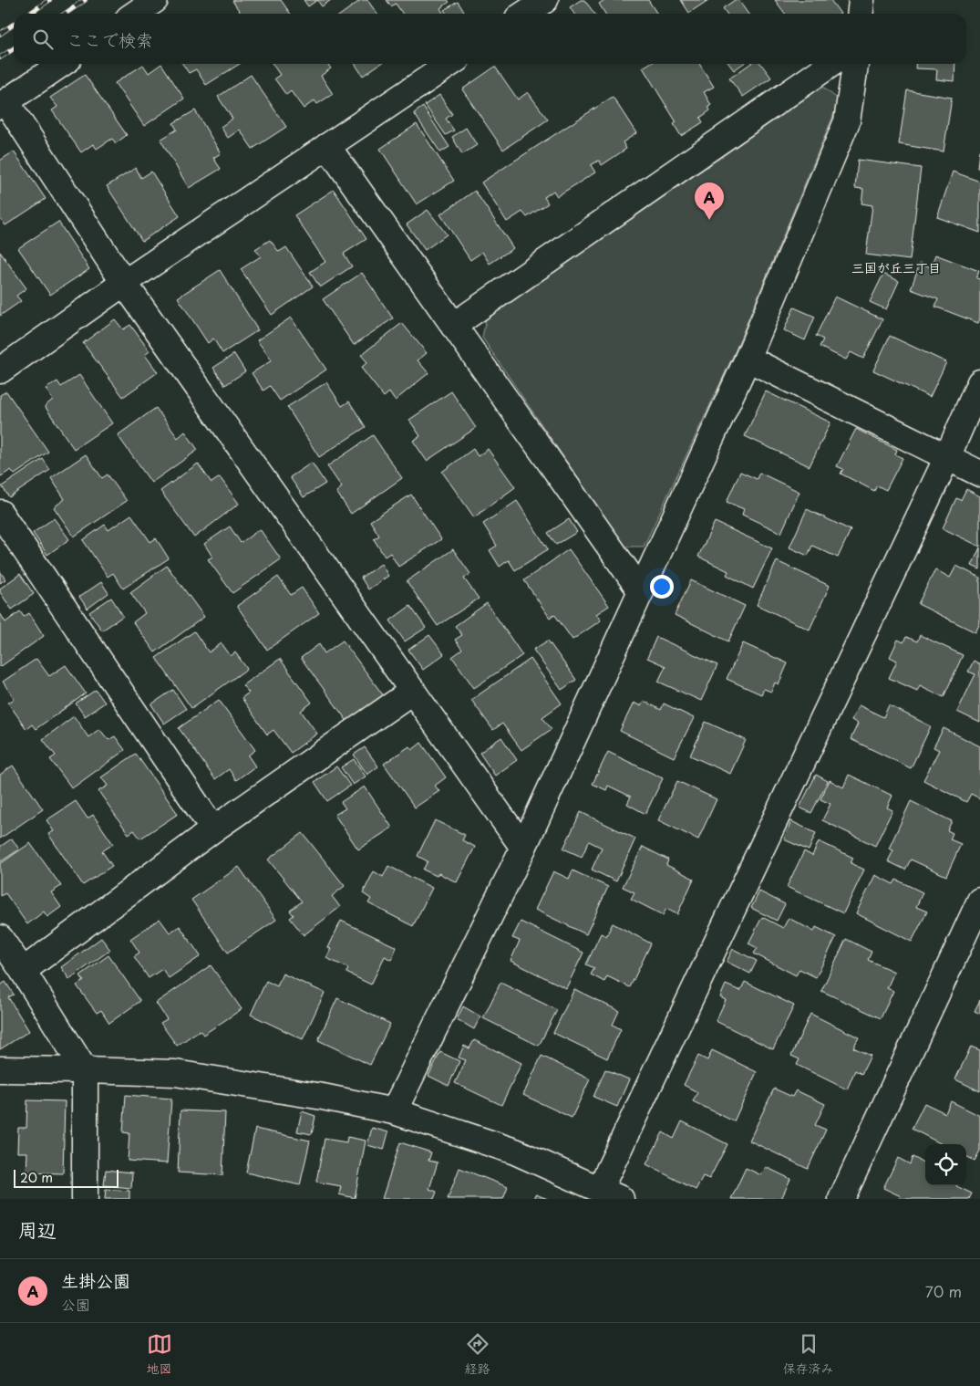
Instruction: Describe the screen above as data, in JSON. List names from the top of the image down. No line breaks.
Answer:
{"districts":["三国が丘三丁目"],"scale_bar":"20 m","page":{"search":"ここで検索","pins":"A","scale":"20 m","heading":"周辺","list":[{"mark":"A","name":"生掛公園","note":"公園","value":"70 m"}],"nav":["地図","経路","保存済み"]}}
